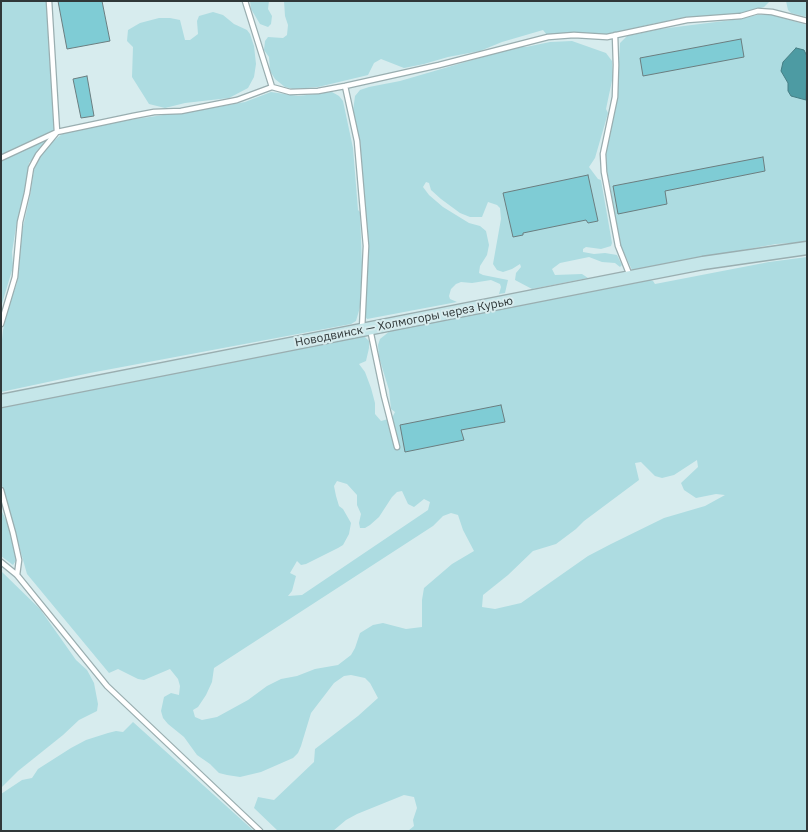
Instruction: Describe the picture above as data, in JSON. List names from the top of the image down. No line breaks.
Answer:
{"streets":{"main road":["Новодвинск — Холмогоры через Курью"]}}
